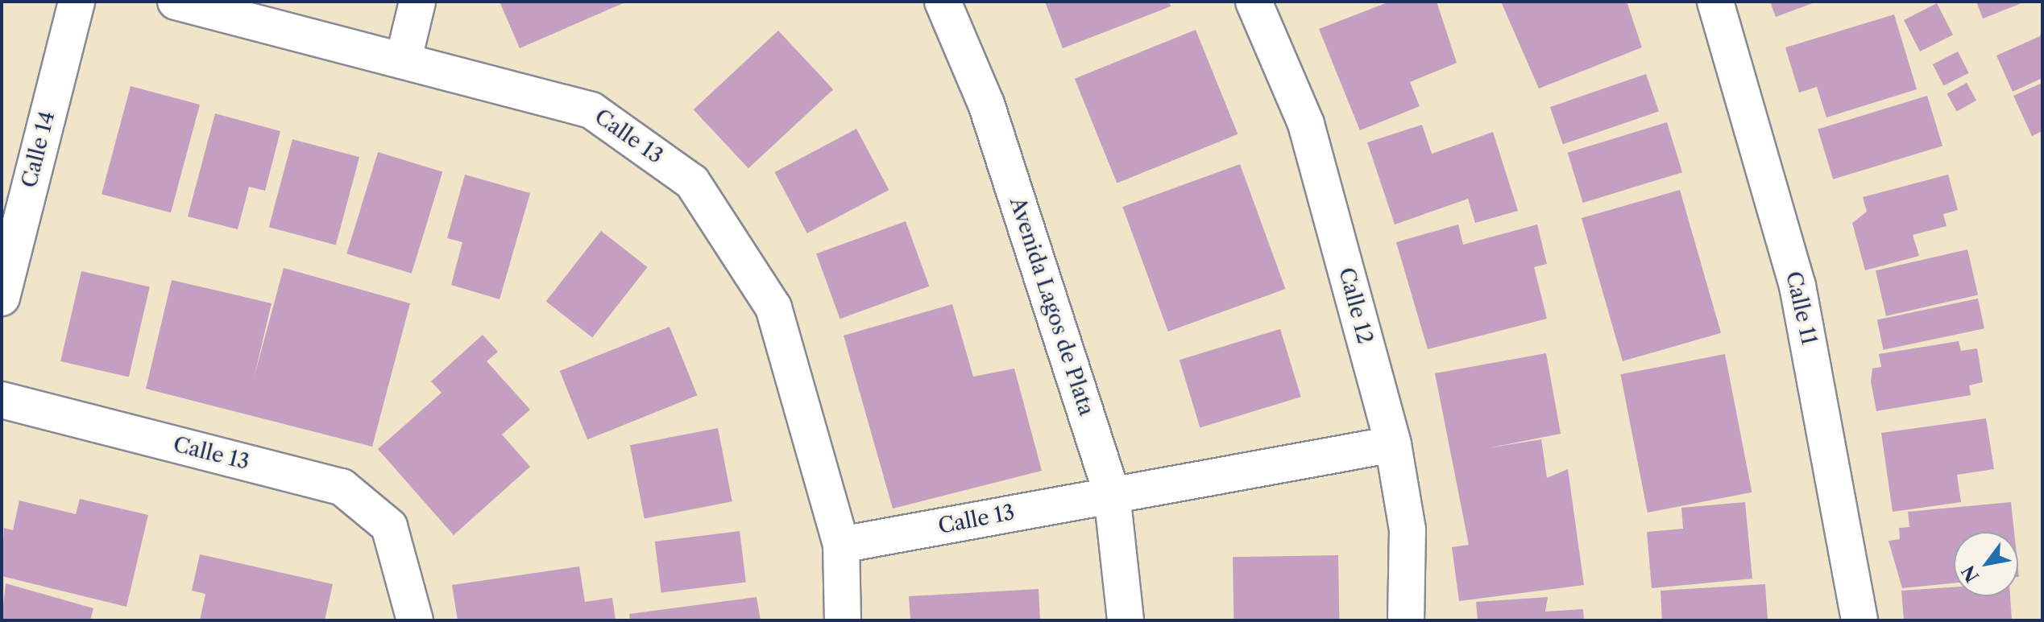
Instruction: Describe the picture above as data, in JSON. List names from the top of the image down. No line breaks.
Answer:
{"streets":{"street":["Calle 13","Calle 14","Calle 12","Avenida Lagos de Plata","Calle 11"]},"crossings":[["Calle 13","Calle 12"],["Calle 13","Avenida Lagos de Plata"]],"north":"bottom left"}
